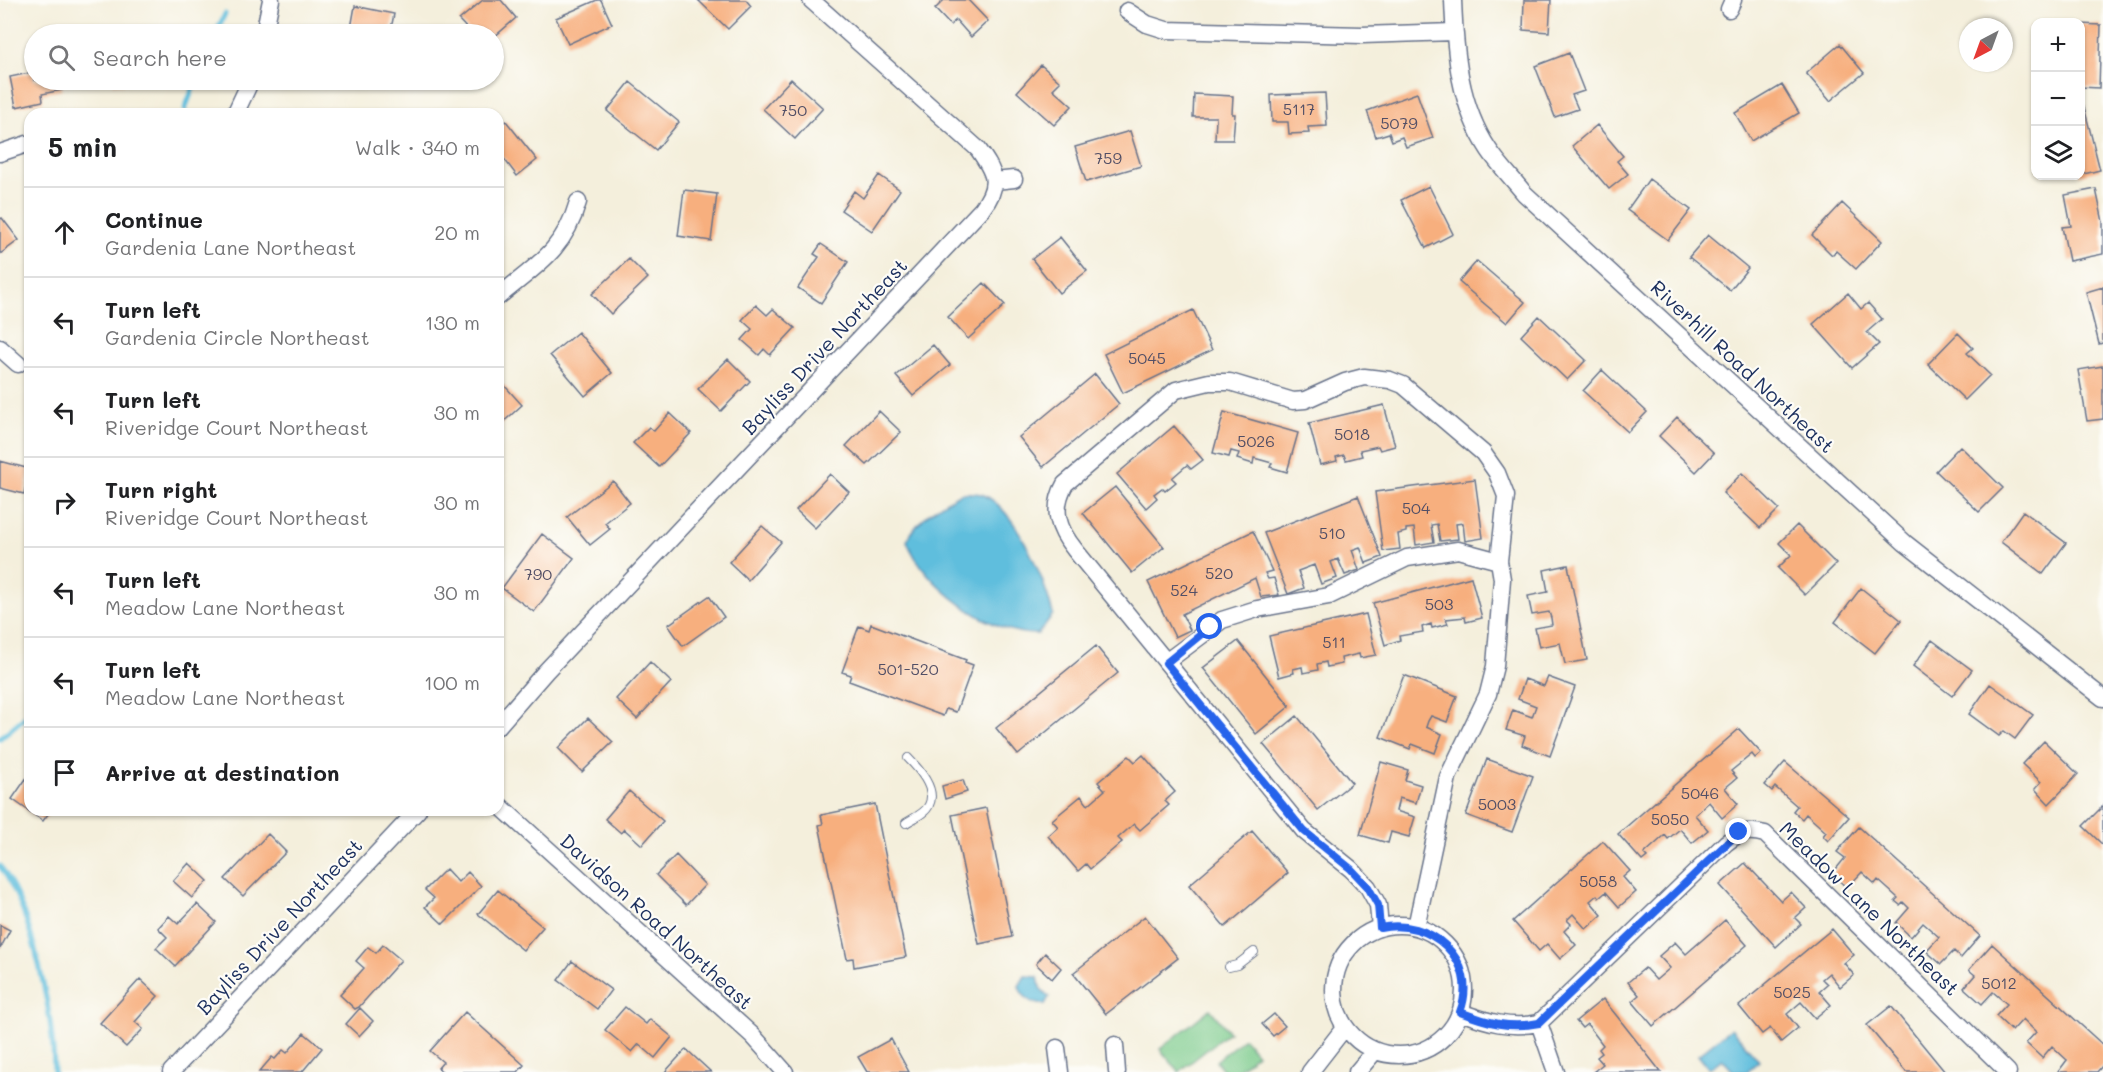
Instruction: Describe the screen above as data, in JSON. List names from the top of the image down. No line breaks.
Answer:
{"streets":{"street":["Bayliss Drive Northeast","Riverhill Road Northeast","Meadow Lane Northeast","Davidson Road Northeast"]},"house_numbers":["5117","750","5079","759","5045","5018","5026","504","510","520","790","524","503","511","501-520","5046","5003","5050","5058","5012","5025"],"north":"bottom left","page":{"map_buttons":["+","−"],"search":"Search here","heading":["5 min","Walk · 340 m"],"list":[["Continue","Gardenia Lane Northeast","20 m"],["Turn left","Gardenia Circle Northeast","130 m"],["Turn left","Riveridge Court Northeast","30 m"],["Turn right","Riveridge Court Northeast","30 m"],["Turn left","Meadow Lane Northeast","30 m"],["Turn left","Meadow Lane Northeast","100 m"],"Arrive at destination"]}}
